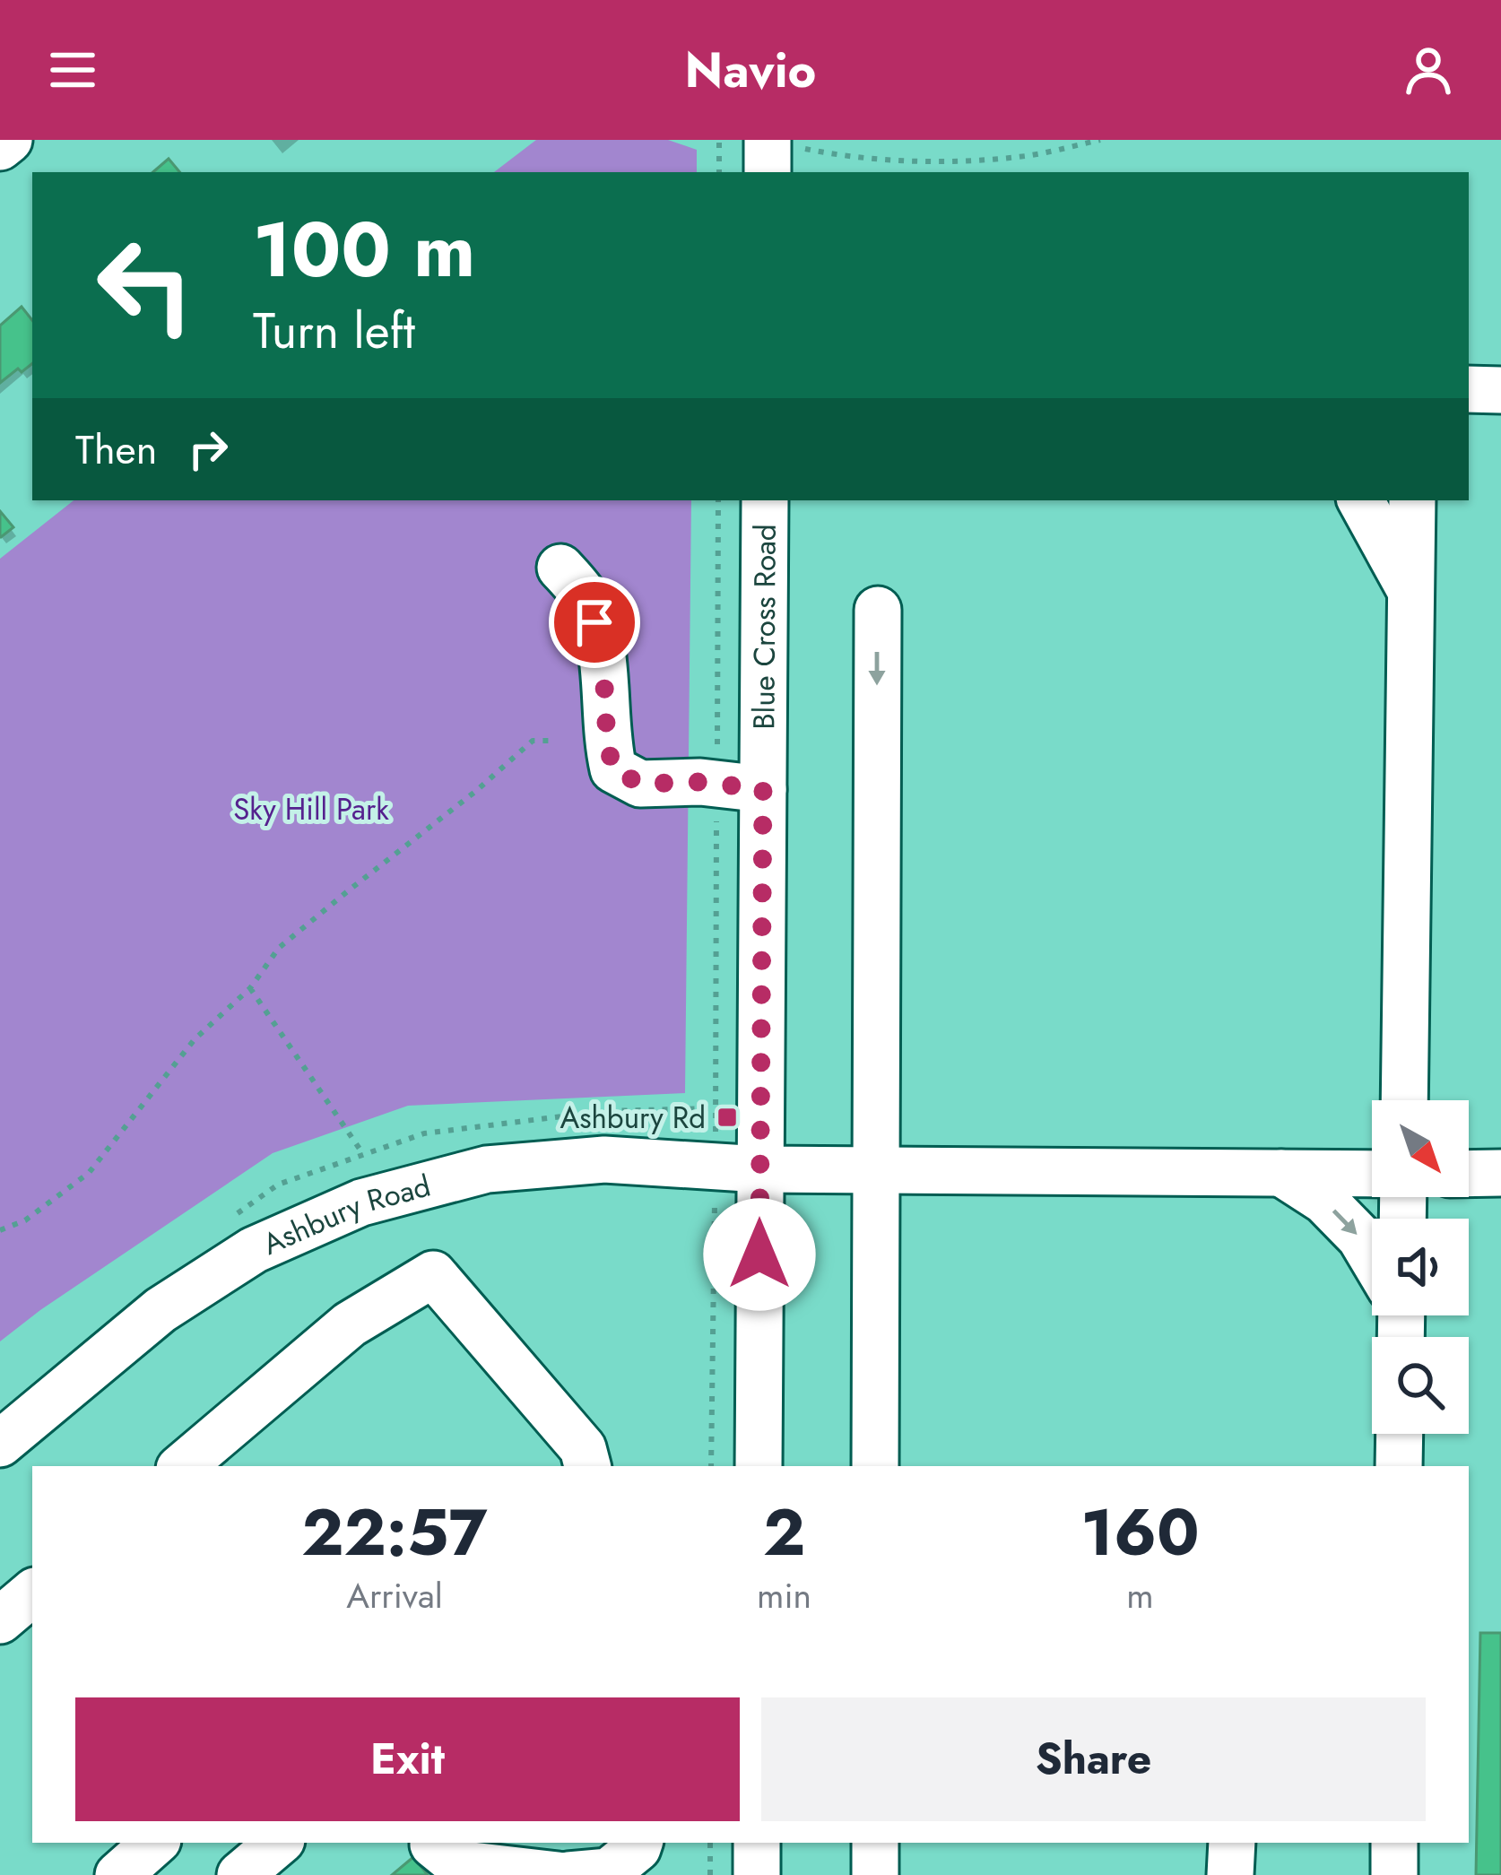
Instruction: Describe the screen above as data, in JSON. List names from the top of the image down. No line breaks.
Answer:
{"streets":{"street":["Blue Cross Road","Ashbury Road"]},"crossings":[["Blue Cross Road","Ashbury Road"]],"parks":["Sky Hill Park"],"places":{"transit":["Ashbury Rd"]},"north":"bottom right","page":{"header":"Navio","turn":["100 m","Turn left"],"then":"Then","eta":["22:57","Arrival","2","min","160","m"],"buttons":["Exit","Share"]}}
